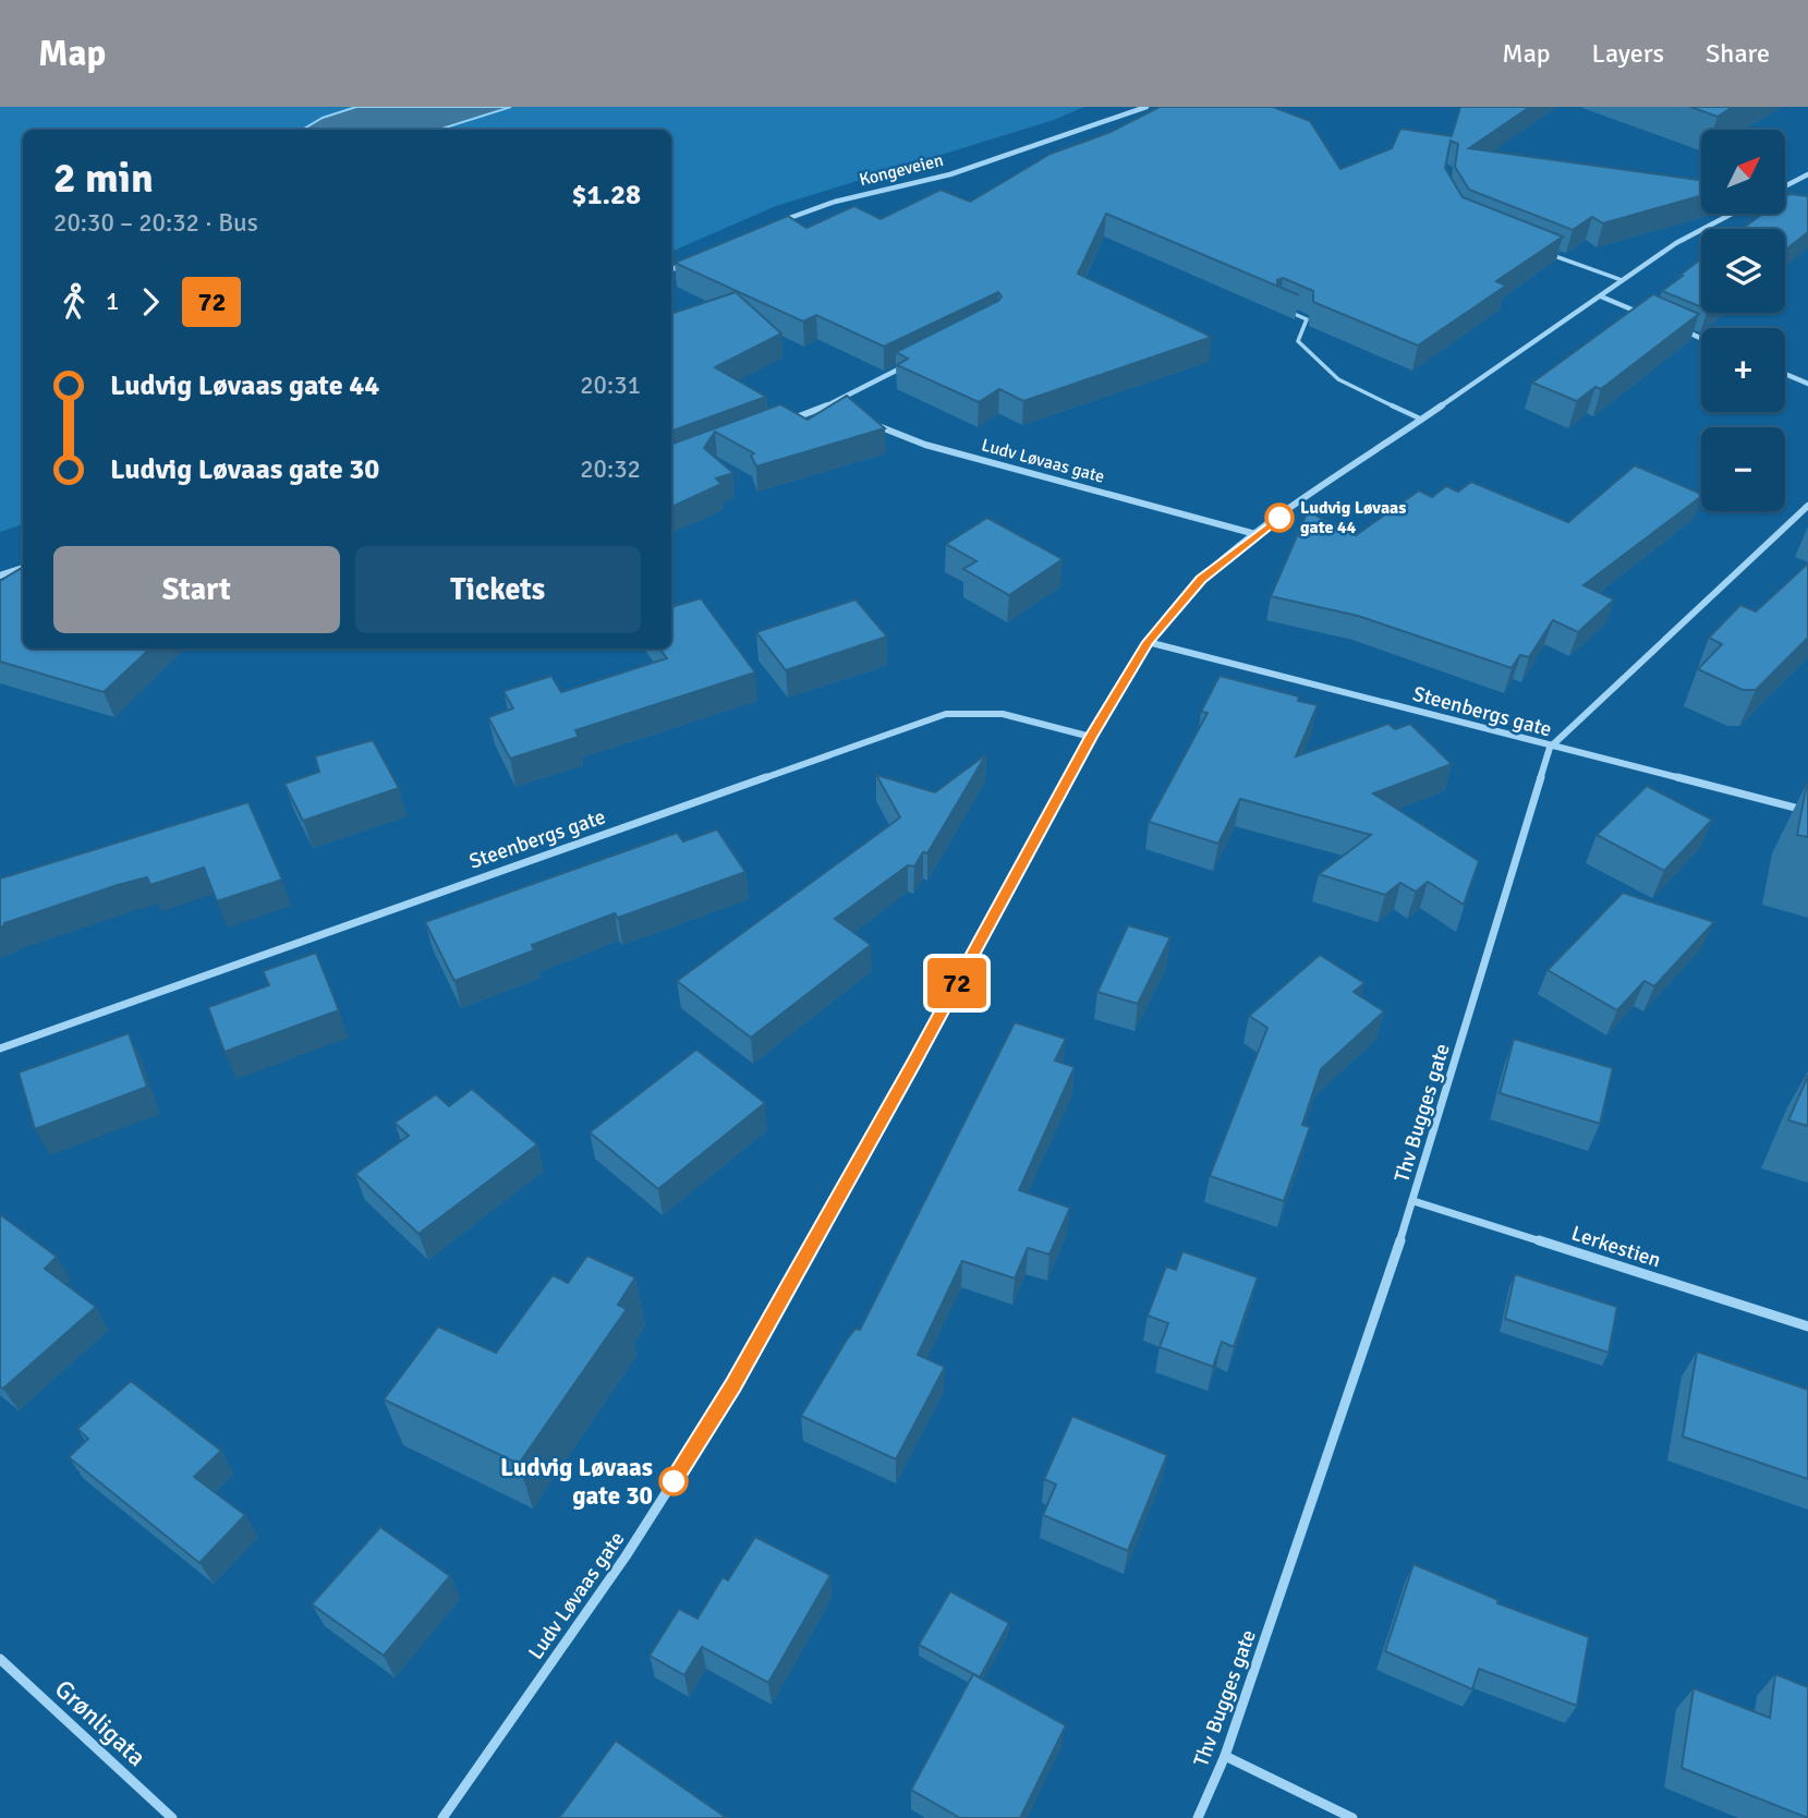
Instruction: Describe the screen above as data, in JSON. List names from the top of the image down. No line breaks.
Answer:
{"streets":{"street":["Kongeveien","Ludv Løvaas gate","Steenbergs gate","Thv Bugges gate","Lerkestien","Grønligata"]},"crossings":[["Ludv Løvaas gate","Steenbergs gate"],["Steenbergs gate","Thv Bugges gate"],["Thv Bugges gate","Lerkestien"]],"places":["Ludvig Løvaas gate 44","Ludvig Løvaas gate 30"],"lines":["bus line 72"],"north":"top right","page":{"header":"Map","nav":["Map","Layers","Share"],"on_map":"72","map_buttons":["+","−"],"heading":["2 min","20:30 – 20:32 · Bus","$1.28"],"legs":["1","72"],"list":[{"name":"Ludvig Løvaas gate 44","value":"20:31"},{"name":"Ludvig Løvaas gate 30","value":"20:32"}],"buttons":["Start","Tickets"]}}
